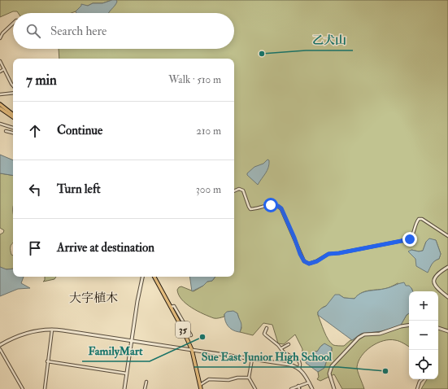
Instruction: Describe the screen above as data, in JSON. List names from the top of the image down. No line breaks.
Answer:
{"streets":{"main road":["35"]},"districts":["大字植木"],"places":["乙犬山","FamilyMart","Sue East Junior High School"],"page":{"search":"Search here","heading":["7 min","Walk · 510 m"],"list":[["Continue","210 m"],["Turn left","300 m"],"Arrive at destination"],"map_buttons":["+","−"]}}
